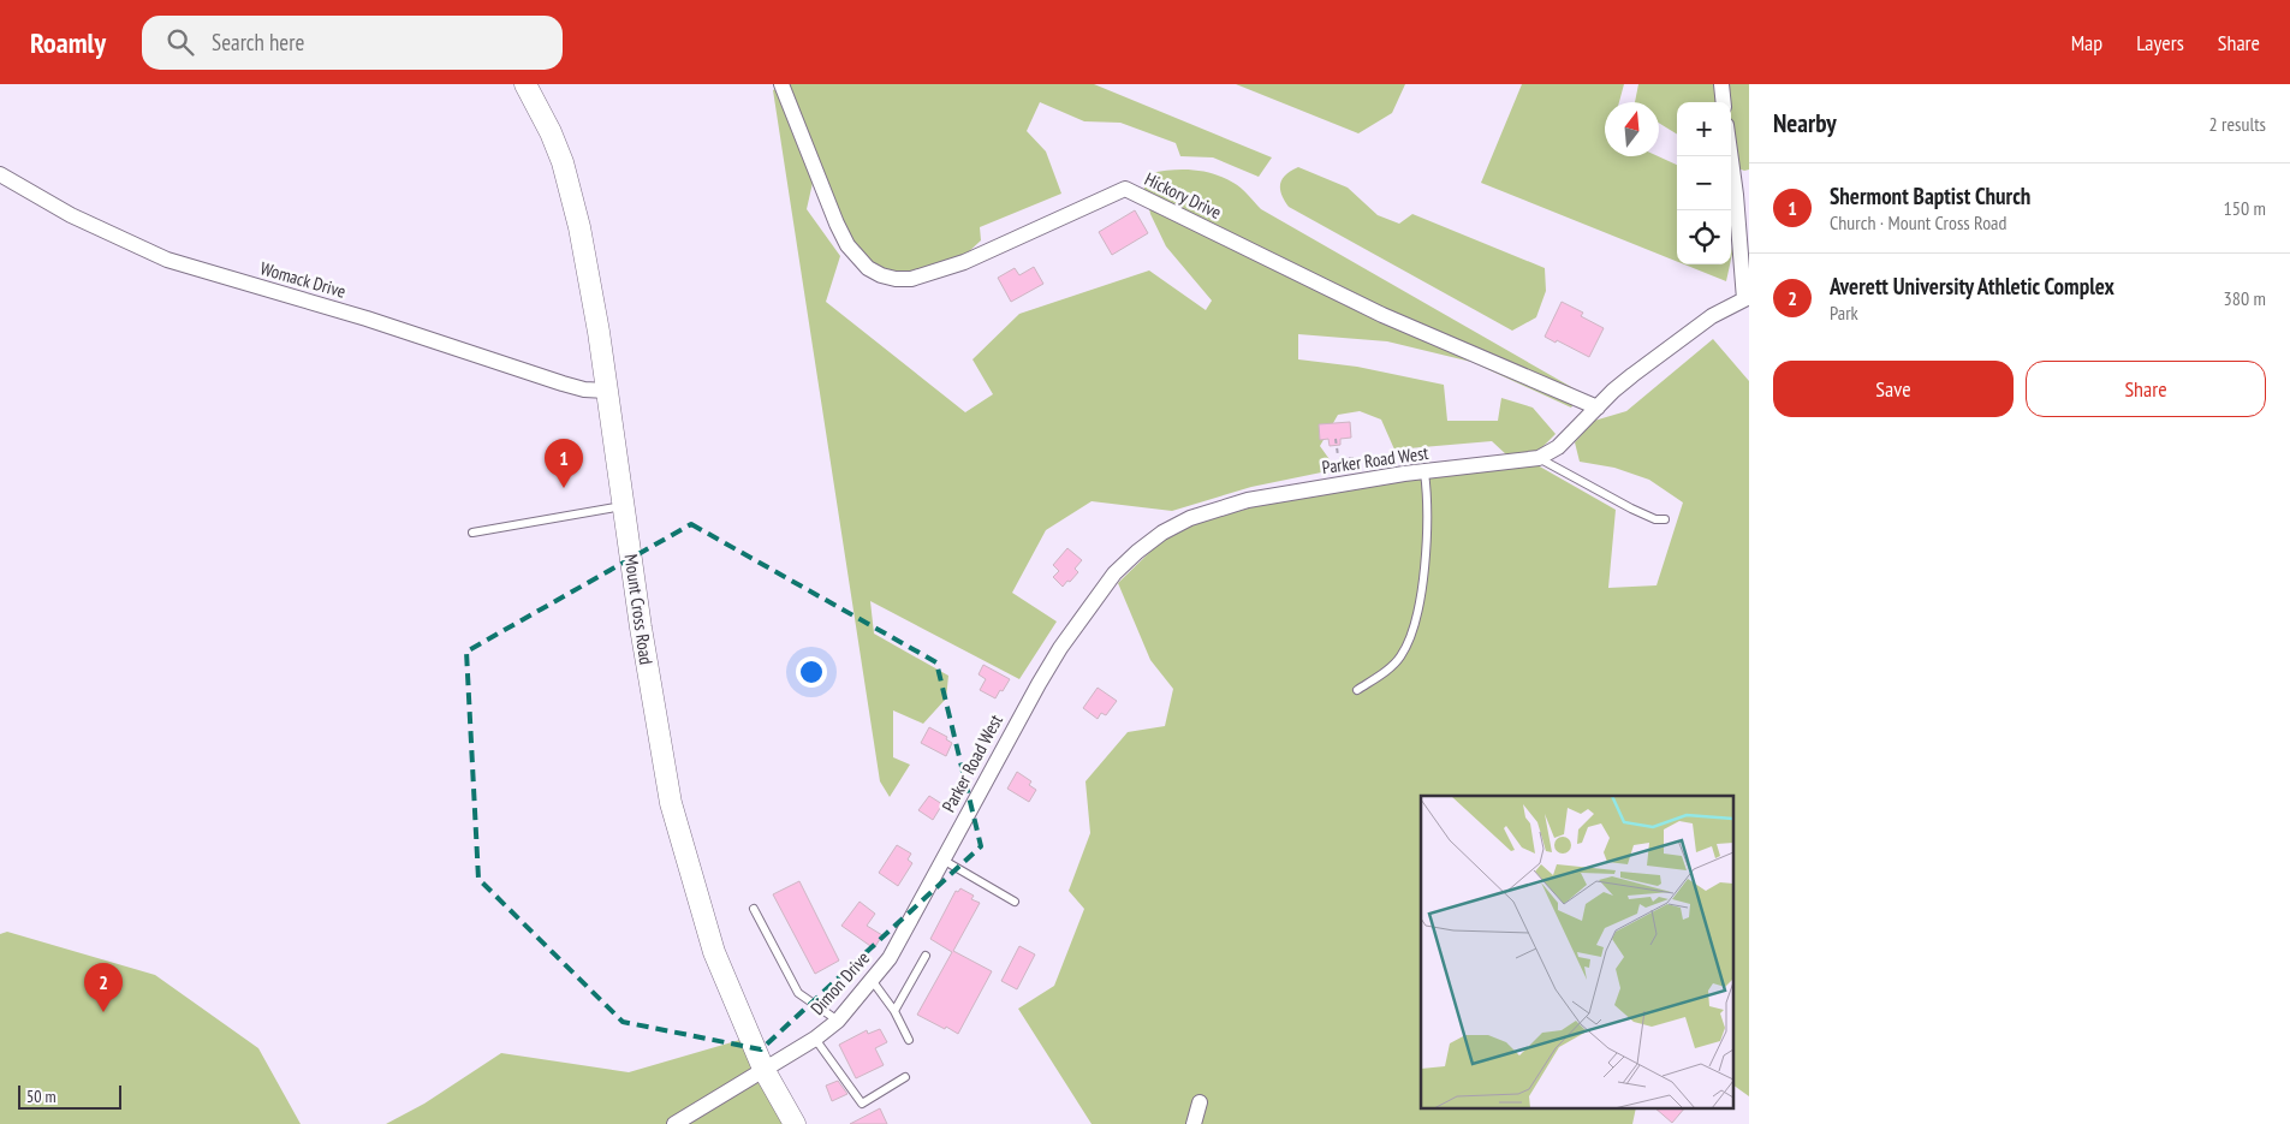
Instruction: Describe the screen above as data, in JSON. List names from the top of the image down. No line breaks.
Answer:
{"streets":{"main road":["Mount Cross Road"],"street":["Hickory Drive","Womack Drive","Parker Road West","Dimon Drive"]},"crossings":[["Hickory Drive","Parker Road West"],["Womack Drive","Mount Cross Road"],["Parker Road West","Dimon Drive"],["Mount Cross Road","Dimon Drive"]],"scale_bar":"50 m","north":"top","page":{"header":"Roamly","search":"Search here","nav":["Map","Layers","Share"],"heading":["Nearby","2 results"],"map_buttons":["+","−"],"list":[{"mark":"1","name":"Shermont Baptist Church","note":"Church · Mount Cross Road","value":"150 m"},{"mark":"2","name":"Averett University Athletic Complex","note":"Park","value":"380 m"}],"buttons":["Save","Share"],"pins":["1","2"],"scale":"50 m"}}
